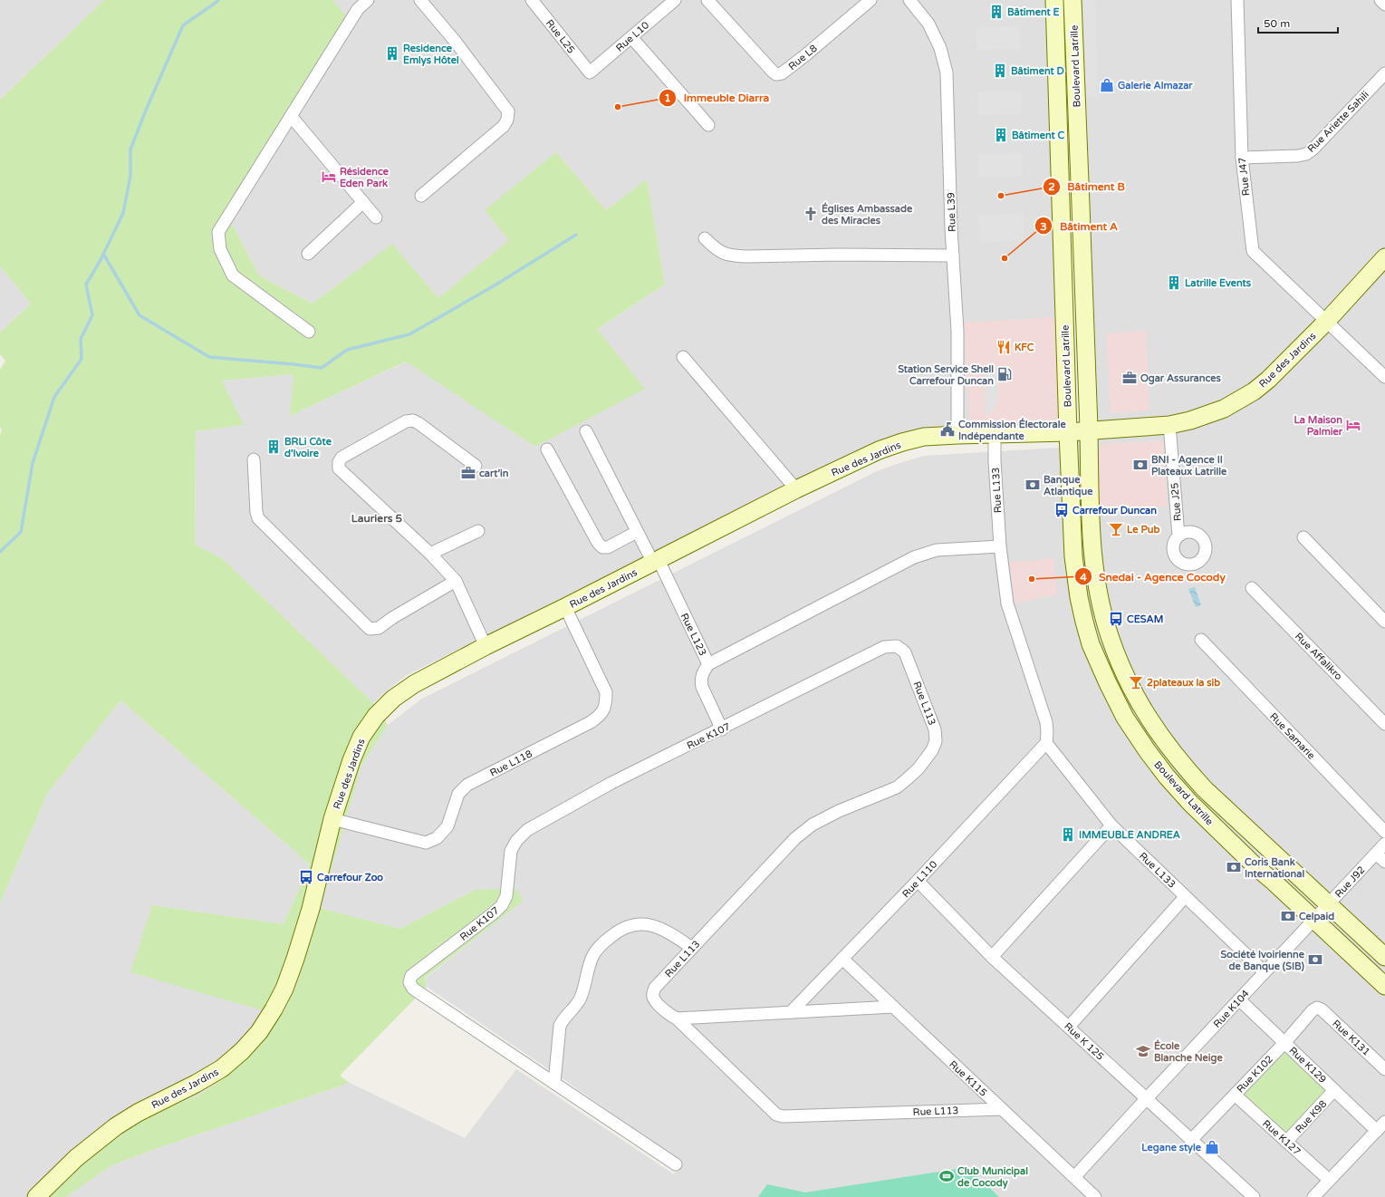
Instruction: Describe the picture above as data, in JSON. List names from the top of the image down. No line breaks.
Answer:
{"streets":{"main road":["Boulevard Latrille","Rue des Jardins"],"street":["Rue L25","Rue L10","Rue L8","Rue Ariette Sahili","Rue J47","Rue L39","Rue L133","Rue J25","Rue L123","Rue Affalikro","Rue L113","Rue K107","Rue Samarie","Rue L118","Rue L110","Rue J92","Rue K104","Rue K131","Rue K 125","Rue K129","Rue K102","Rue K115","Rue K98","Rue K127"]},"crossings":[["Rue L25","Rue L10"],["Boulevard Latrille","Rue des Jardins"],["Boulevard Latrille","Rue J92"],["Boulevard Latrille","Rue K104"],["Rue Ariette Sahili","Rue J47"],["Rue J47","Rue des Jardins"],["Rue L39","Rue des Jardins"],["Rue des Jardins","Rue L133"],["Rue des Jardins","Rue J25"],["Rue des Jardins","Rue L123"],["Rue des Jardins","Rue L118"],["Rue L133","Rue L110"],["Rue L133","Rue K104"],["Rue L123","Rue K107"],["Rue L113","Rue K107"],["Rue L113","Rue K115"],["Rue L110","Rue K 125"],["Rue L110","Rue K115"],["Rue J92","Rue K104"],["Rue K104","Rue K 125"],["Rue K104","Rue K129"],["Rue K104","Rue K115"],["Rue K131","Rue K102"],["Rue K 125","Rue K102"],["Rue K129","Rue K102"],["Rue K129","Rue K98"],["Rue K102","Rue K127"],["Rue K98","Rue K127"]],"districts":["Lauriers 5"],"places":{"building":["Bâtiment E","Residence Emlys Hôtel","Bâtiment D","Bâtiment C","Latrille Events","BRLi Côte d'Ivoire","IMMEUBLE ANDREA"],"shop":["Galerie Almazar","Legane style"],"other":["Immeuble Diarra","Bâtiment B","Bâtiment A","Snedai - Agence Cocody"],"hotel":["Résidence Eden Park","La Maison Palmier"],"church":["Églises Ambassade des Miracles"],"restaurant":["KFC"],"fuel station":["Station Service Shell Carrefour Duncan"],"office":["Ogar Assurances","cart’in"],"public building":["Commission Électorale Indépendante"],"bank":["BNI - Agence II Plateaux Latrille","Banque Atlantique","Coris Bank International","Celpaid","Société Ivoirienne de Banque (SIB)"],"bus stop":["Carrefour Duncan","CESAM","Carrefour Zoo"],"bar":["Le Pub","2plateaux la sib"],"school or university":["École Blanche Neige"],"sports":["Club Municipal de Cocody"]},"scale_bar":"50 m"}
